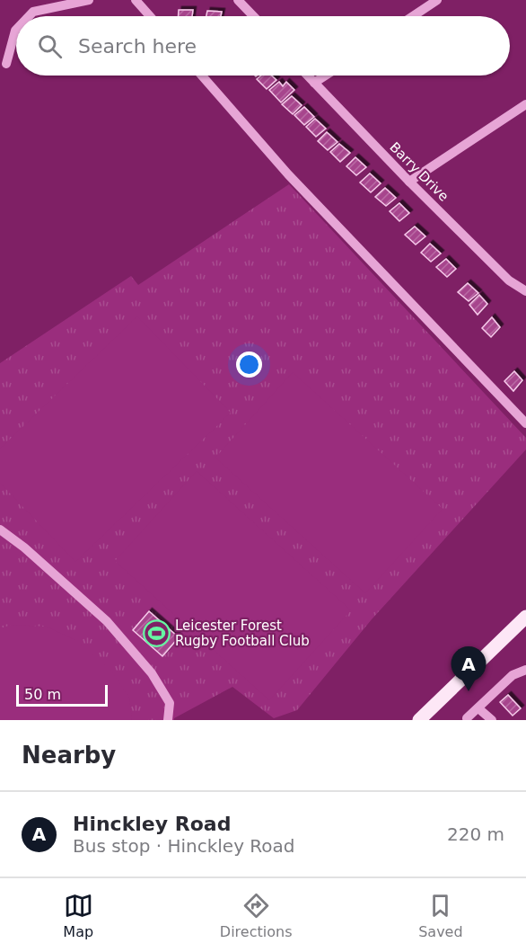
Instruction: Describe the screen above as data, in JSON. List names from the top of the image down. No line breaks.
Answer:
{"streets":{"street":["Barry Drive"]},"places":{"sports":["Leicester Forest Rugby Football Club"]},"scale_bar":"50 m","page":{"search":"Search here","pins":"A","scale":"50 m","heading":"Nearby","list":[{"mark":"A","name":"Hinckley Road","note":"Bus stop · Hinckley Road","value":"220 m"}],"nav":["Map","Directions","Saved"]}}
